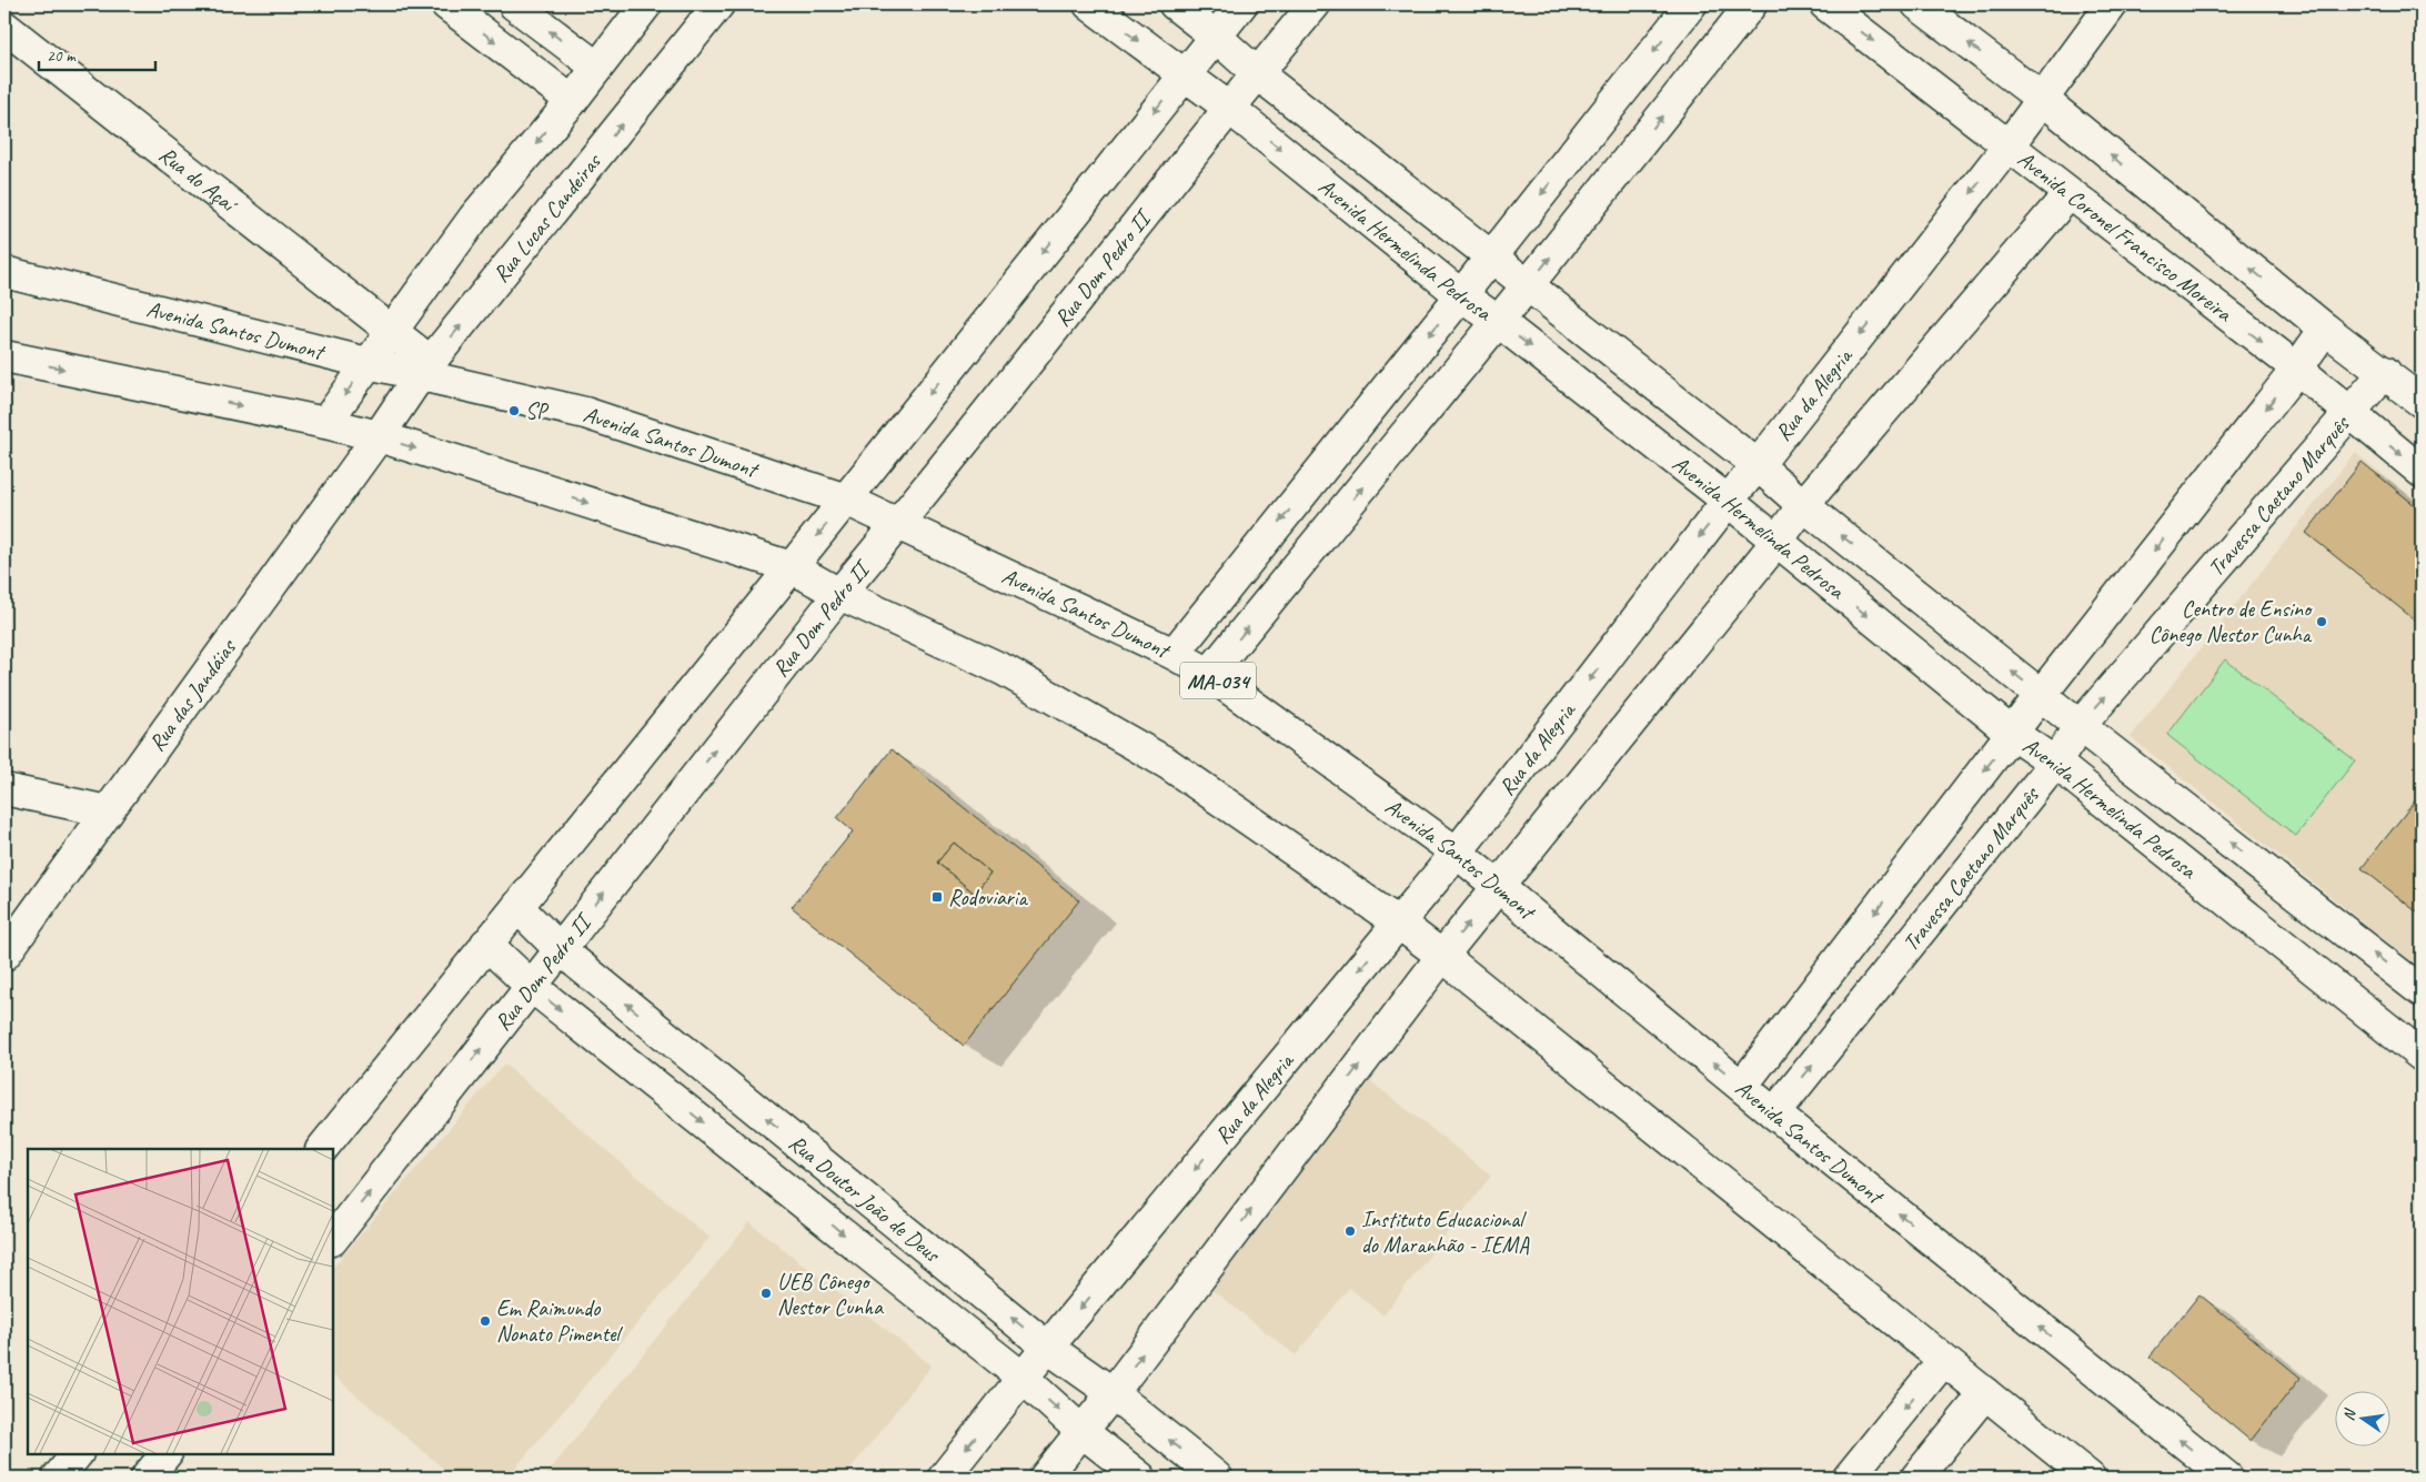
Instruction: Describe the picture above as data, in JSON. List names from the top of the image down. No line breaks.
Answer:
{"streets":{"street":["Rua do Açaí","Rua Lucas Candeiras","Avenida Coronel Francisco Moreira","Avenida Hermelinda Pedrosa","Rua Dom Pedro II","Avenida Santos Dumont","Rua da Alegria","Travessa Caetano Marquês","MA-034","Rua das Jandáias","Rua Doutor João de Deus"]},"crossings":[["Rua do Açaí","Rua Lucas Candeiras"],["Rua do Açaí","Avenida Santos Dumont"],["Rua Lucas Candeiras","Avenida Santos Dumont"],["Rua Lucas Candeiras","Rua das Jandáias"],["Avenida Coronel Francisco Moreira","Rua da Alegria"],["Avenida Coronel Francisco Moreira","Travessa Caetano Marquês"],["Avenida Hermelinda Pedrosa","Rua Dom Pedro II"],["Avenida Hermelinda Pedrosa","Rua da Alegria"],["Avenida Hermelinda Pedrosa","Travessa Caetano Marquês"],["Rua Dom Pedro II","Avenida Santos Dumont"],["Rua Dom Pedro II","Rua Doutor João de Deus"],["Avenida Santos Dumont","Rua da Alegria"],["Avenida Santos Dumont","Travessa Caetano Marquês"],["Rua da Alegria","Rua Doutor João de Deus"]],"places":{"other":["SP","Centro de Ensino Cônego Nestor Cunha","Instituto Educacional do Maranhão - IEMA","UEB Cônego Nestor Cunha","Em Raimundo Nonato Pimentel"],"transit":["Rodoviaria"]},"scale_bar":"20 m","north":"left"}
